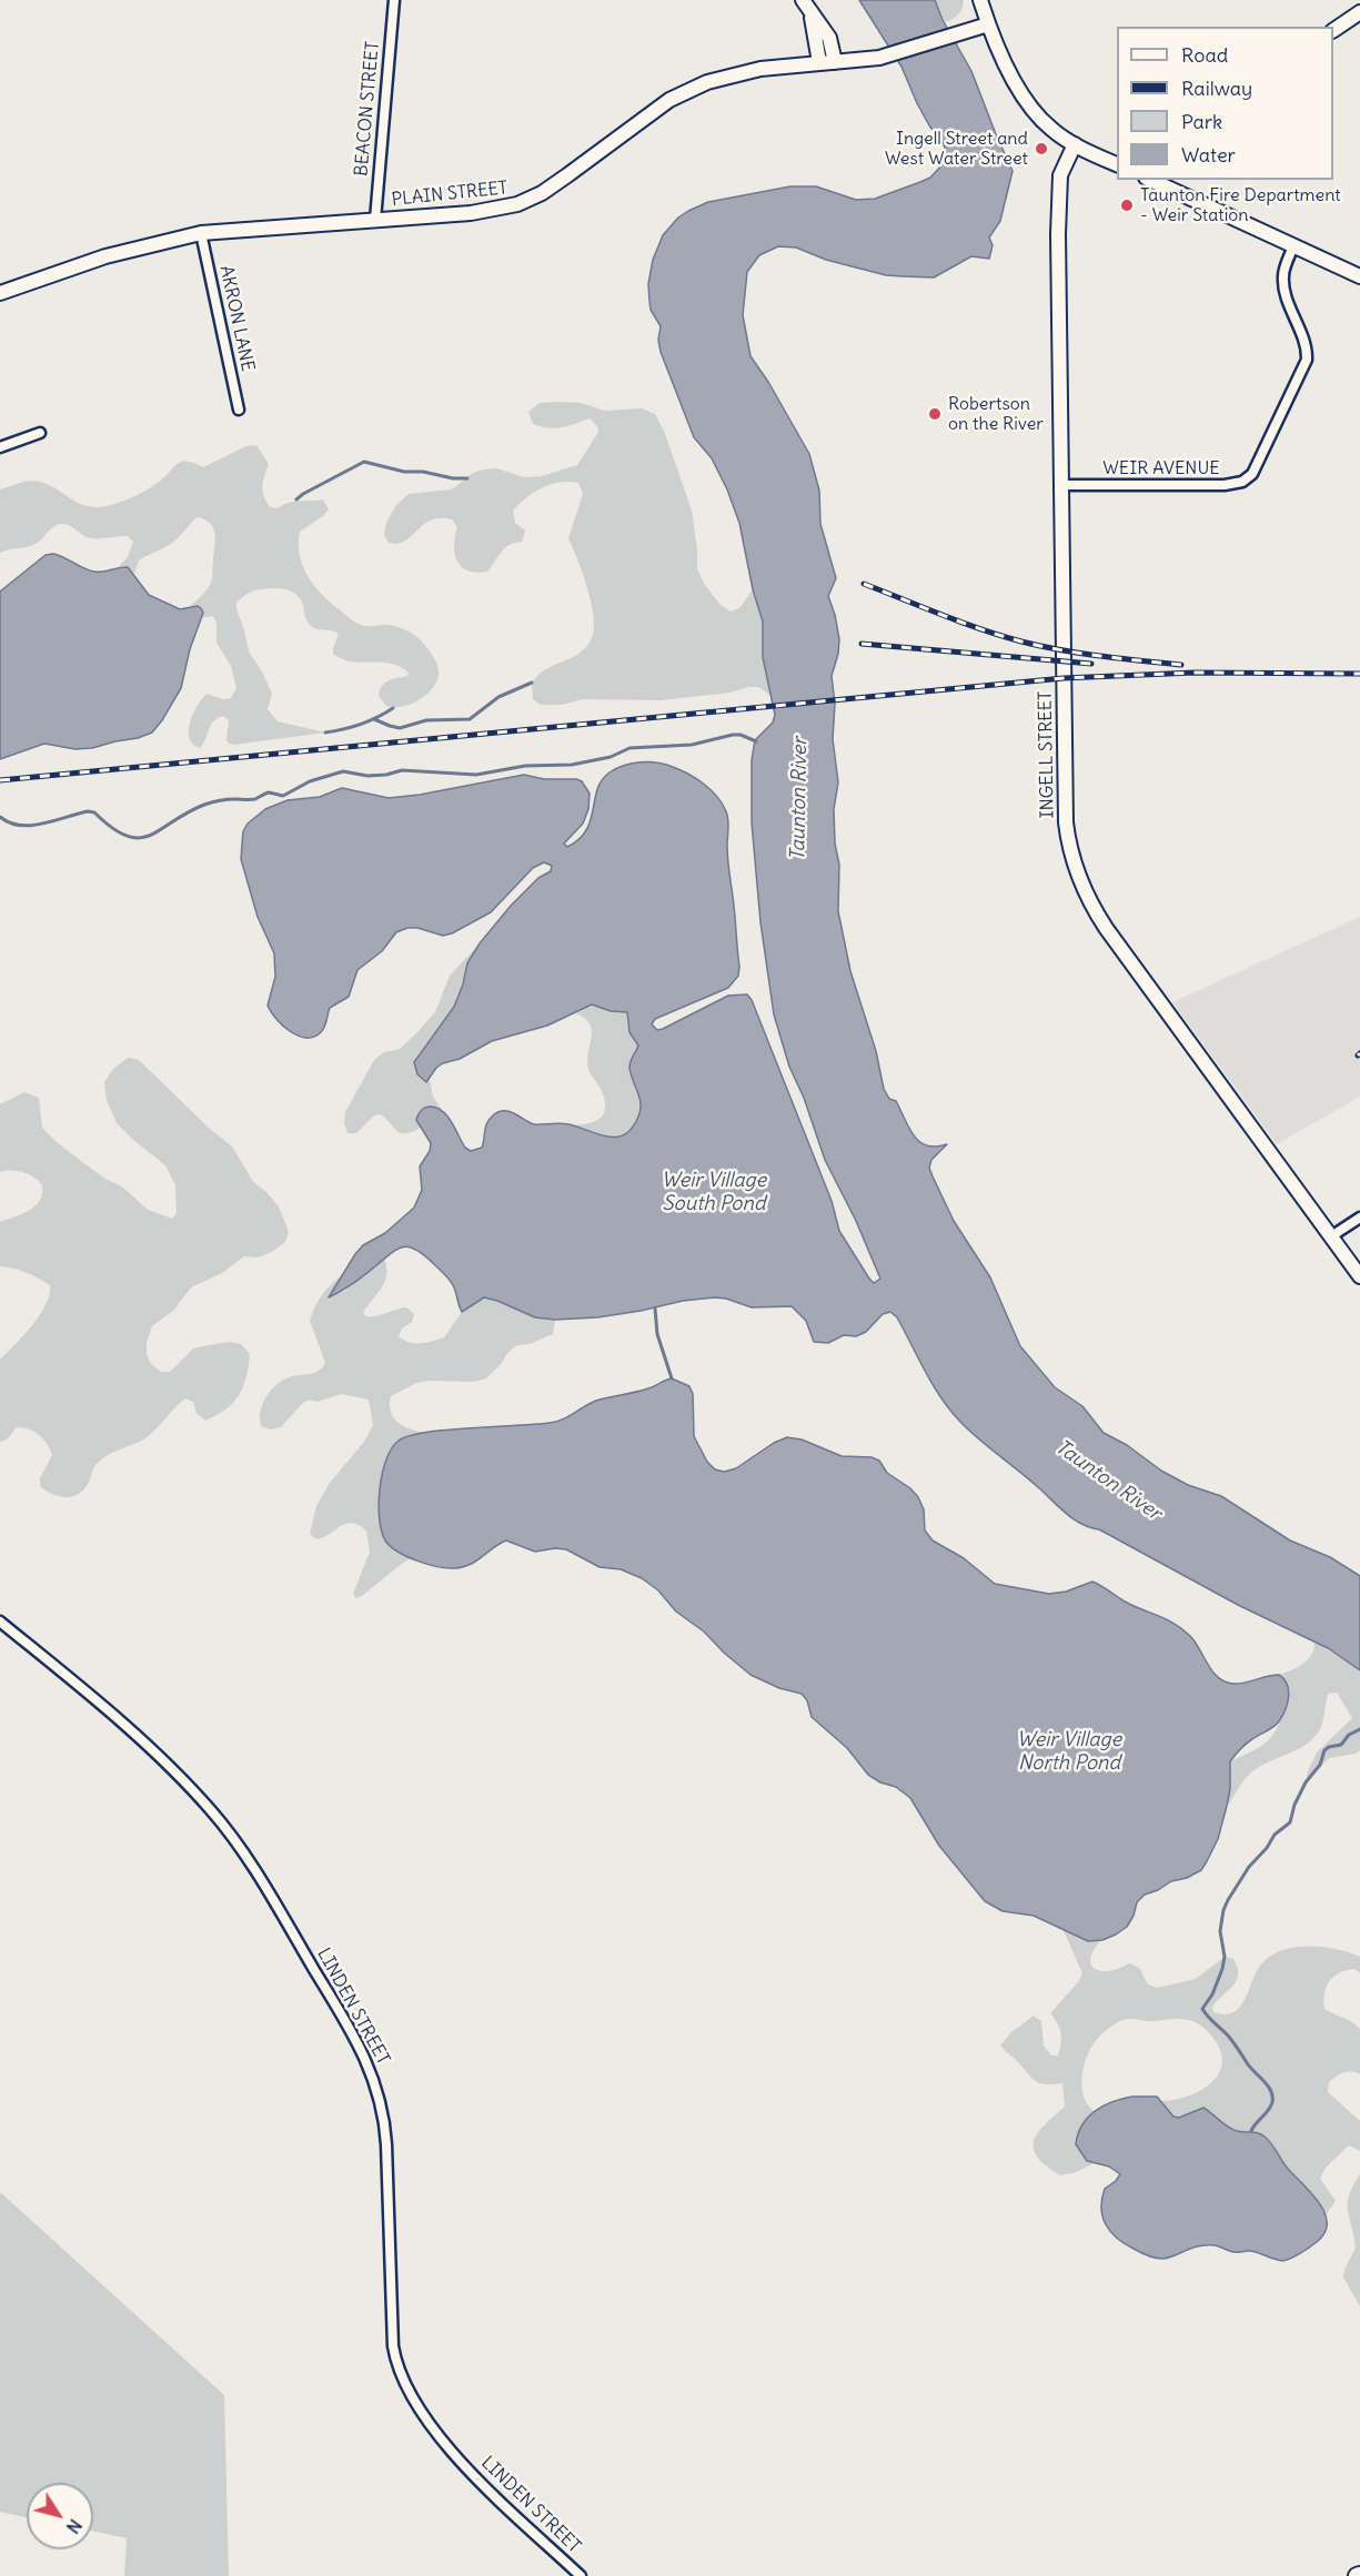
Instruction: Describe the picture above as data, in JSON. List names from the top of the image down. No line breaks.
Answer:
{"streets":{"main road":["PLAIN STREET","INGELL STREET"],"street":["BEACON STREET","AKRON LANE","WEIR AVENUE","LINDEN STREET"]},"crossings":[["BEACON STREET","PLAIN STREET"],["PLAIN STREET","AKRON LANE"],["WEIR AVENUE","INGELL STREET"]],"water":["Taunton River","Weir Village South Pond","Weir Village North Pond"],"places":["Ingell Street and West Water Street","Taunton Fire Department - Weir Station","Robertson on the River"],"legend":["Road","Railway","Park","Water"],"north":"bottom right"}
